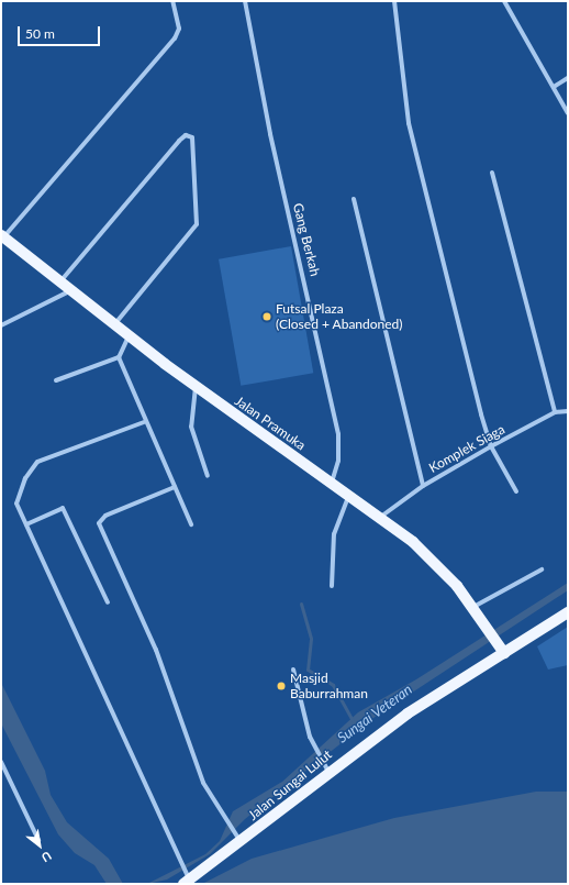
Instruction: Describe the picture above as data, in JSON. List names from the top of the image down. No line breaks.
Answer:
{"streets":{"main road":["Jalan Pramuka","Jalan Sungai Lulut"],"street":["Gang Berkah","Komplek Siaga"]},"crossings":[["Gang Berkah","Jalan Pramuka"],["Jalan Pramuka","Komplek Siaga"],["Jalan Pramuka","Jalan Sungai Lulut"]],"water":["Sungai Veteran"],"places":["Futsal Plaza (Closed + Abandoned)","Masjid Baburrahman"],"scale_bar":"50 m","north":"bottom right"}
